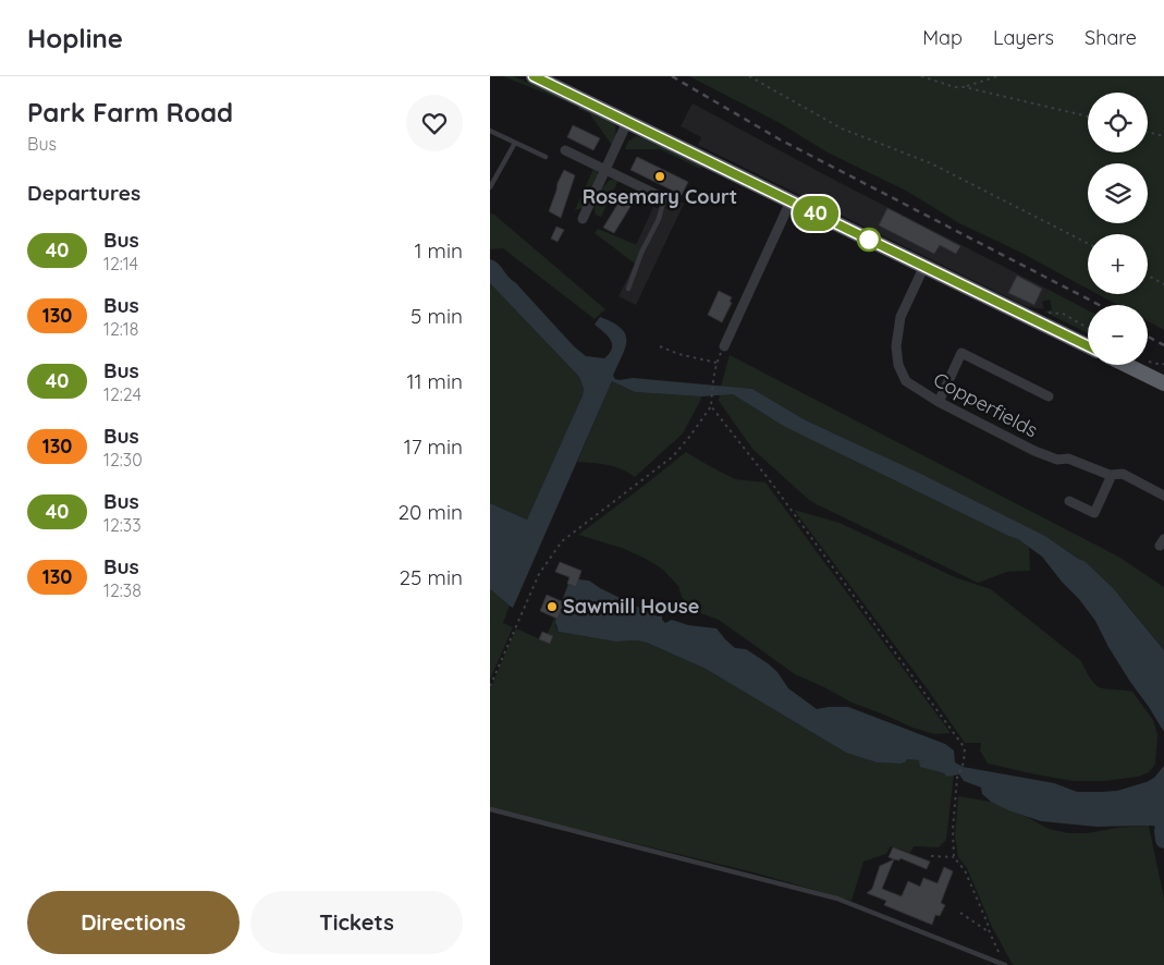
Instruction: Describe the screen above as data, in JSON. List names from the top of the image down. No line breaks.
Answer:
{"streets":{"street":["Copperfields"]},"places":["Rosemary Court","Sawmill House"],"lines":["bus line 40"],"page":{"header":"Hopline","nav":["Map","Layers","Share"],"heading":[["Park Farm Road","Bus"],"Departures"],"on_map":"40","map_buttons":["+","−"],"list":[{"mark":"40","name":"Bus","note":"12:14","value":"1 min"},{"mark":"130","name":"Bus","note":"12:18","value":"5 min"},{"mark":"40","name":"Bus","note":"12:24","value":"11 min"},{"mark":"130","name":"Bus","note":"12:30","value":"17 min"},{"mark":"40","name":"Bus","note":"12:33","value":"20 min"},{"mark":"130","name":"Bus","note":"12:38","value":"25 min"}],"buttons":["Directions","Tickets"]}}
